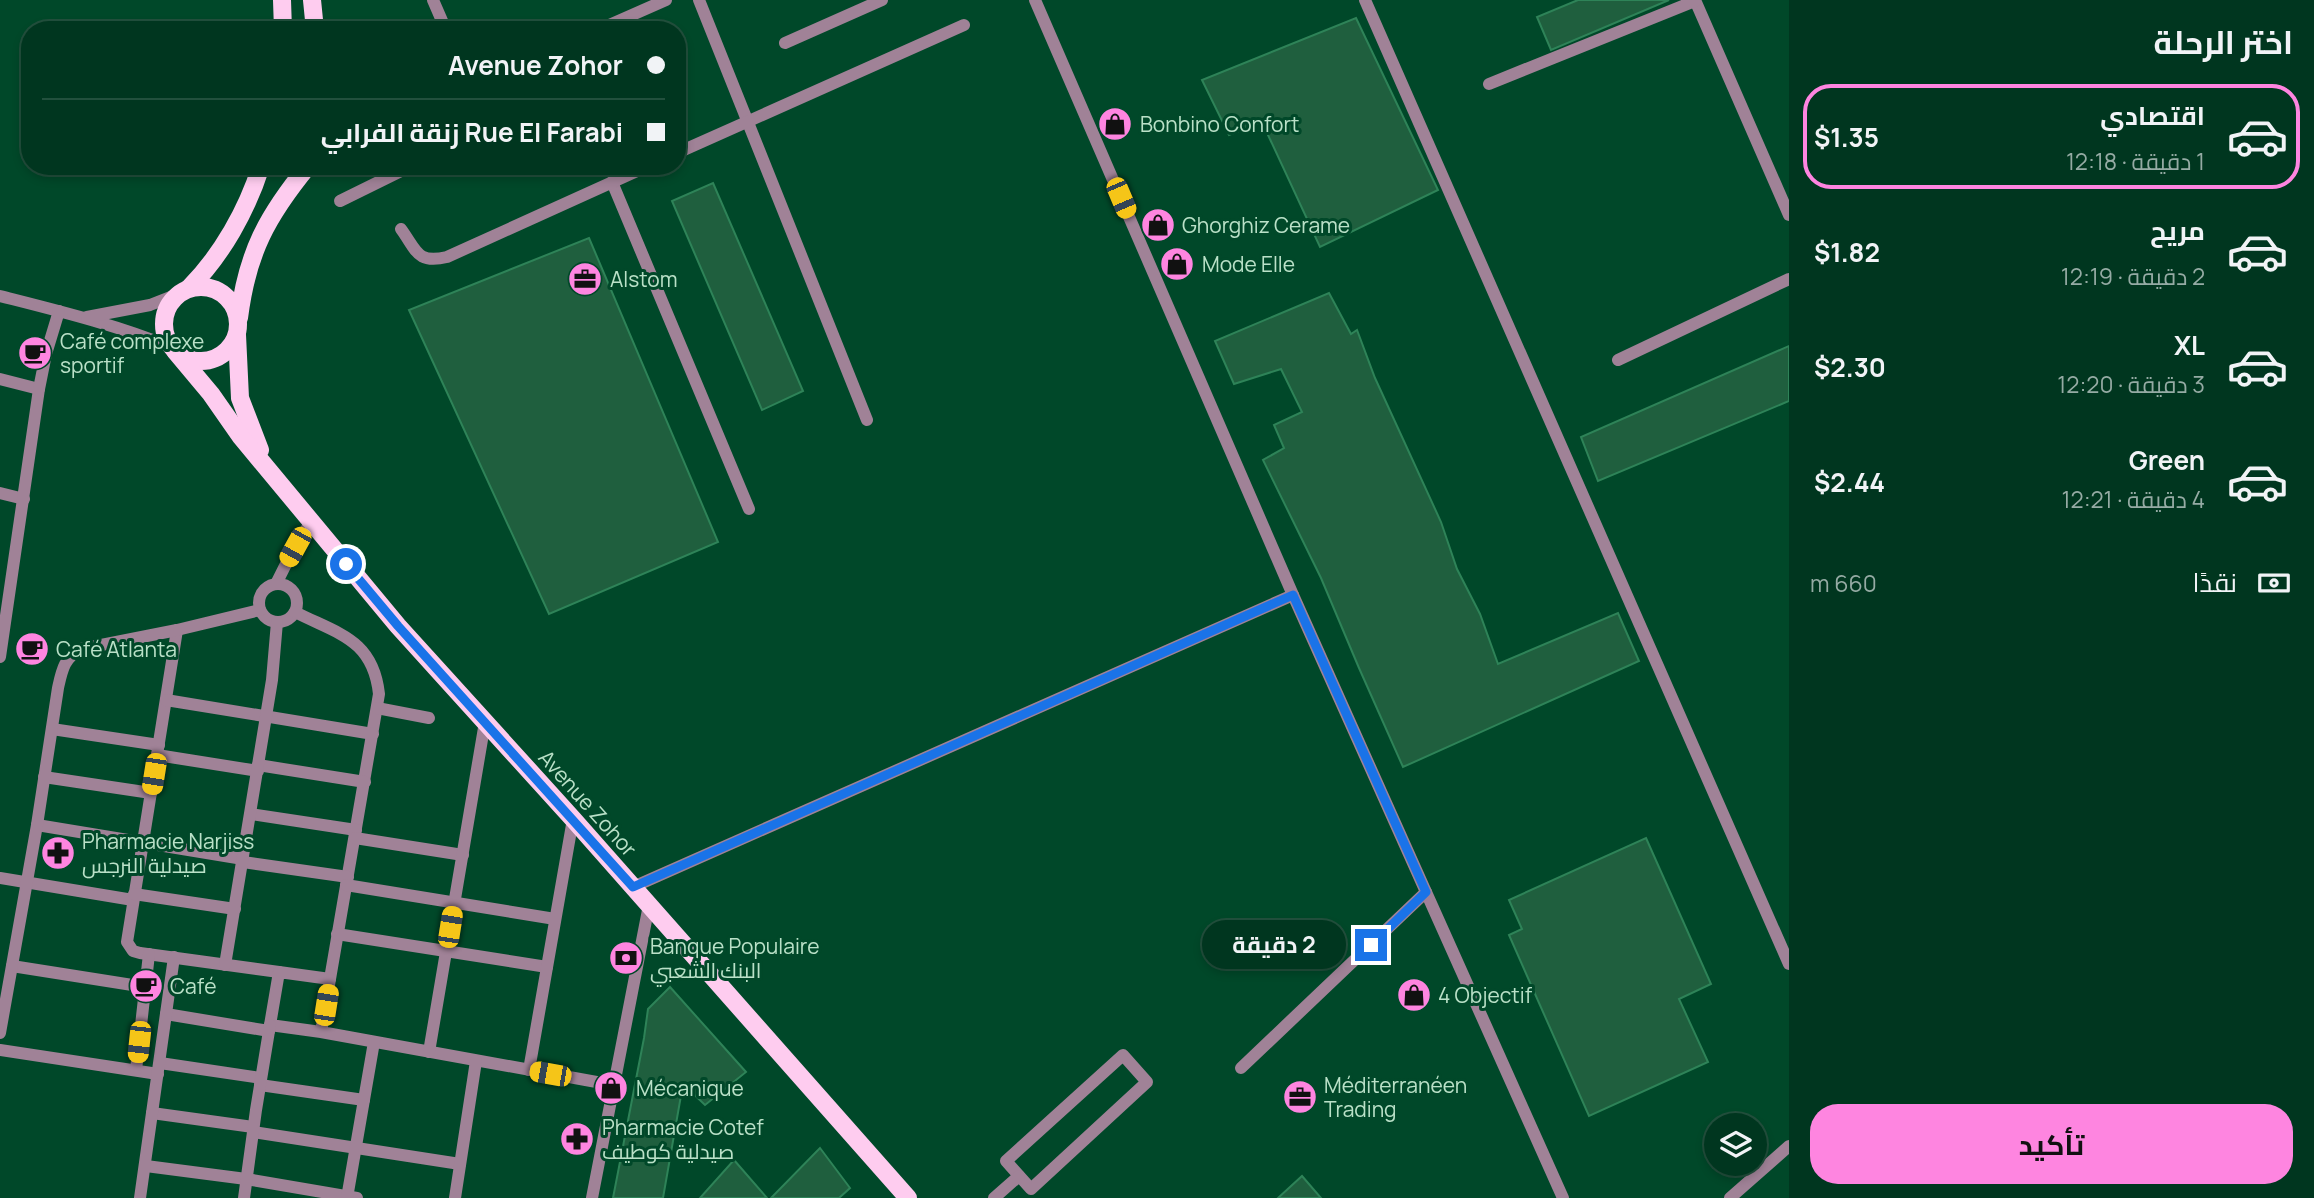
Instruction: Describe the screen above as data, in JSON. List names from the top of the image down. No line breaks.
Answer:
{"streets":{"main road":["Avenue Zohor"]},"places":{"shop":["Bonbino Confort","Ghorghiz Cerame","Mode Elle","4 Objectif","Mécanique"],"office":["Alstom","Méditerranéen Trading"],"cafe":["Café complexe sportif","Café Atlanta","Café"],"pharmacy":["Pharmacie Narjiss صيدلية النرجس","Pharmacie Cotef صيدلية كوطيف"],"bank":["Banque Populaire البنك الشعبي"]},"page":{"heading":"اختر الرحلة","banner":["Avenue Zohor","Rue El Farabi زنقة الفرابي"],"list":[{"name":"اقتصادي","note":"1 دقيقة · 12:18","value":"$1.35"},{"name":"مريح","note":"2 دقيقة · 12:19","value":"$1.82"},{"name":"XL","note":"3 دقيقة · 12:20","value":"$2.30"},{"name":"Green","note":"4 دقيقة · 12:21","value":"$2.44"}],"pay":["نقدًا","660 m"],"bubble":"2 دقيقة","buttons":"تأكيد"}}
